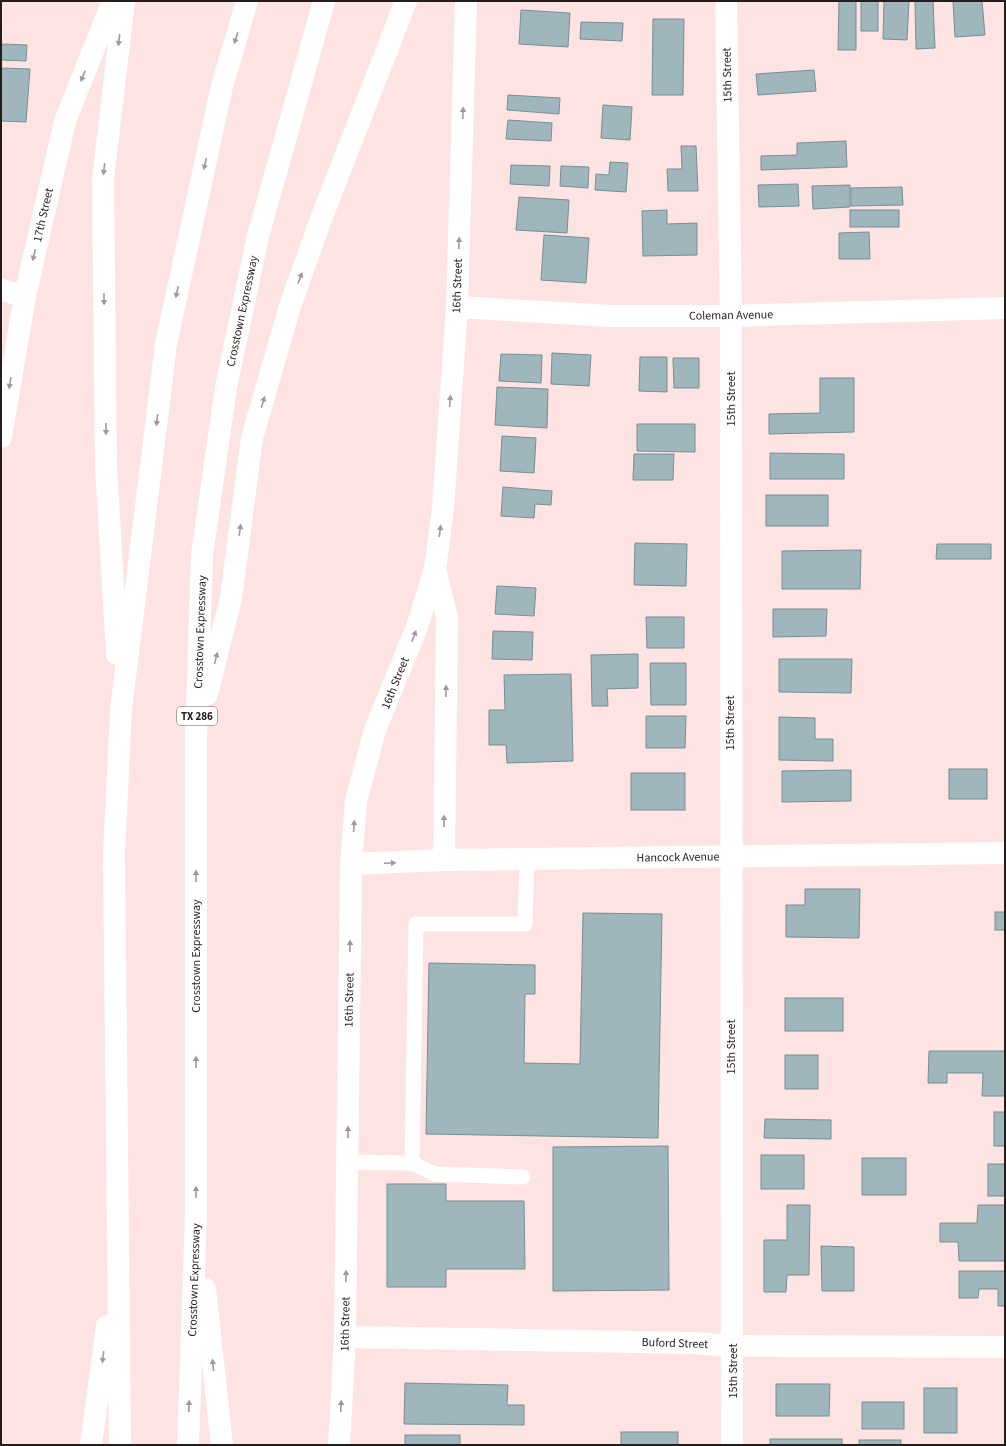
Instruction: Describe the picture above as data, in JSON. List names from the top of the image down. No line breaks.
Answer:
{"streets":{"main road":["15th Street","17th Street","16th Street","Crosstown Expressway","Coleman Avenue","TX 286","Hancock Avenue","Buford Street"]},"crossings":[["15th Street","Coleman Avenue"],["15th Street","Hancock Avenue"],["15th Street","Buford Street"],["16th Street","Coleman Avenue"],["16th Street","Hancock Avenue"],["16th Street","Buford Street"]]}
